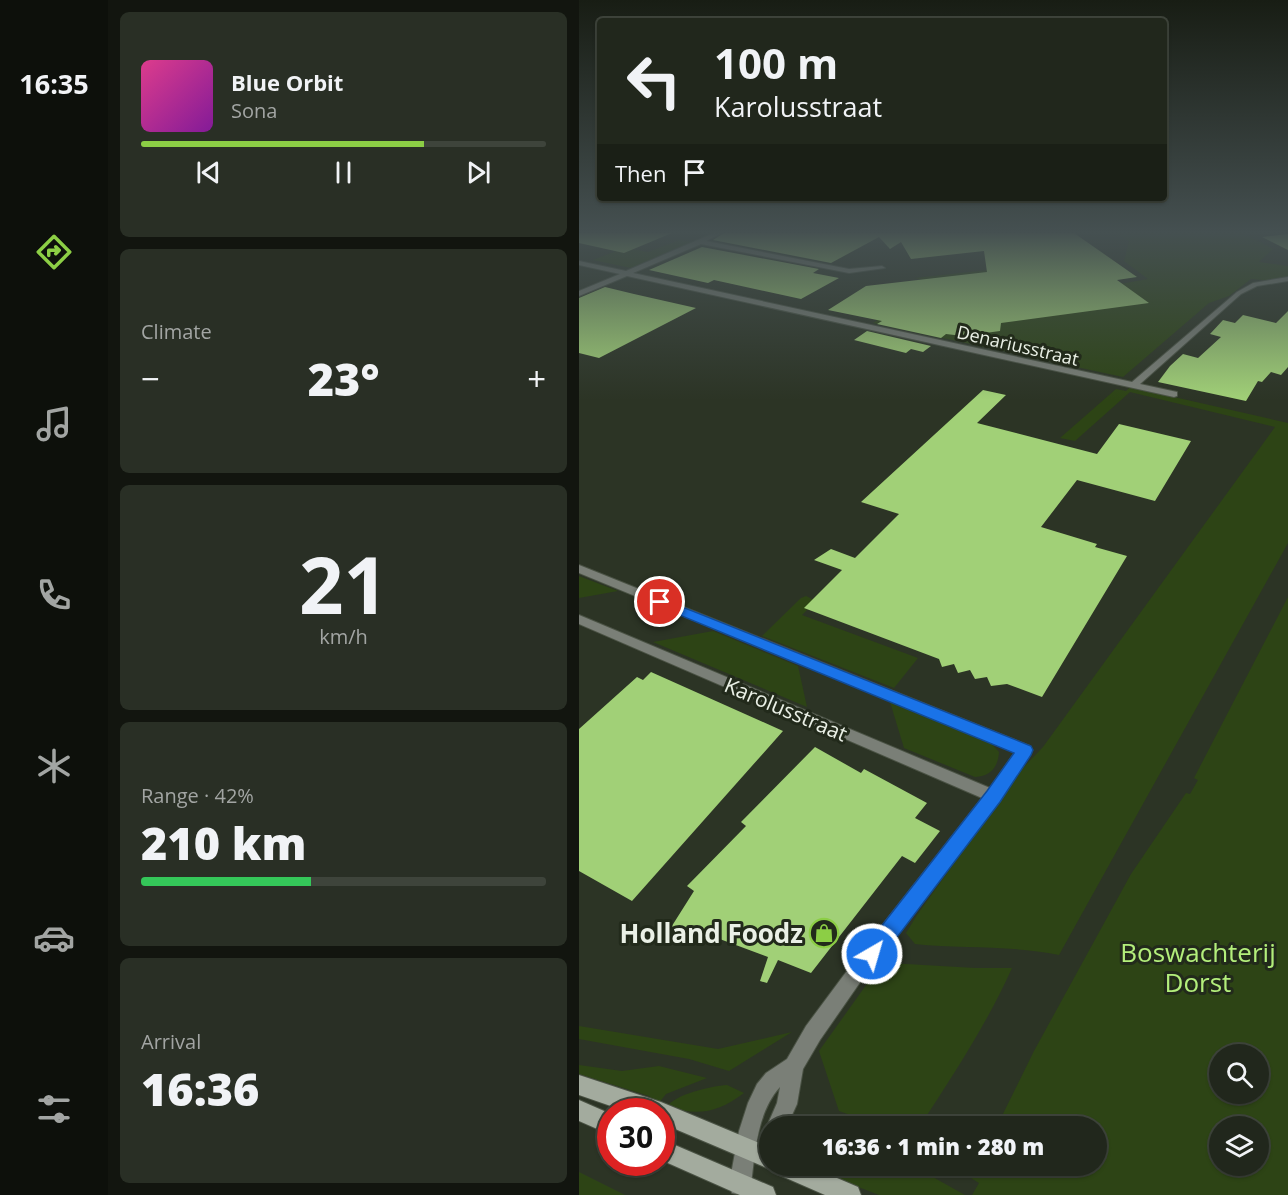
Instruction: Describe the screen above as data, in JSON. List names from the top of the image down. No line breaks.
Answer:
{"streets":{"street":["Denariusstraat","Karolusstraat"]},"parks":["Boswachterij Dorst"],"places":{"shop":["Holland Foodz"]},"page":{"tabs":"16:35","turn":["100 m","Karolusstraat"],"song":["Blue Orbit","Sona"],"then":"Then","tile":["Climate",["21","km/h"],["Range · 42%","210 km"],["Arrival","16:36"]],"heat":["−","23°","+"],"limit":"30","trip":"16:36 · 1 min · 280 m"}}
